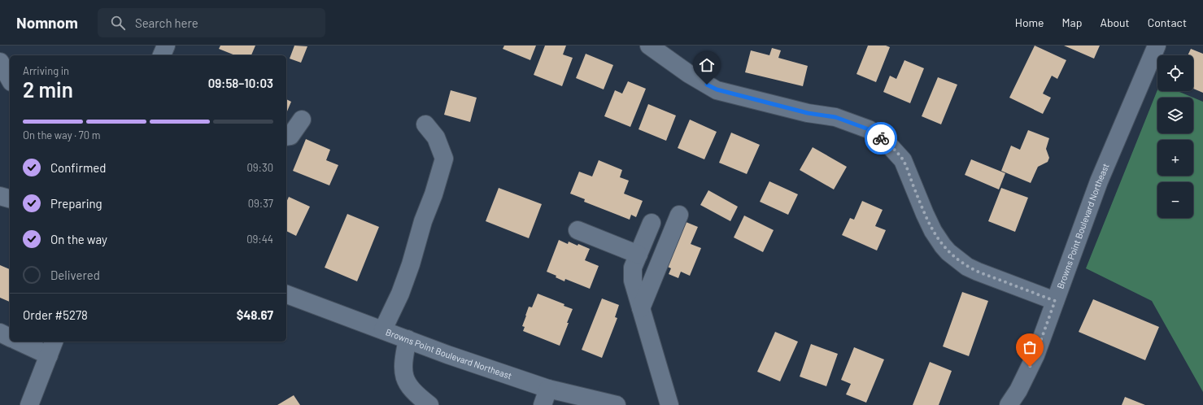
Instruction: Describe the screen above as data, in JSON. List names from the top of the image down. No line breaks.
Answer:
{"streets":{"street":["Browns Point Boulevard Northeast"]},"page":{"header":"Nomnom","search":"Search here","nav":["Home","Map","About","Contact"],"map_buttons":["+","−"],"heading":["2 min","Arriving in","09:58–10:03"],"panel":["Order #5278","$48.67"],"bar":"On the way · 70 m","list":[["Confirmed","09:30"],["Preparing","09:37"],["On the way","09:44"],"Delivered"]}}
